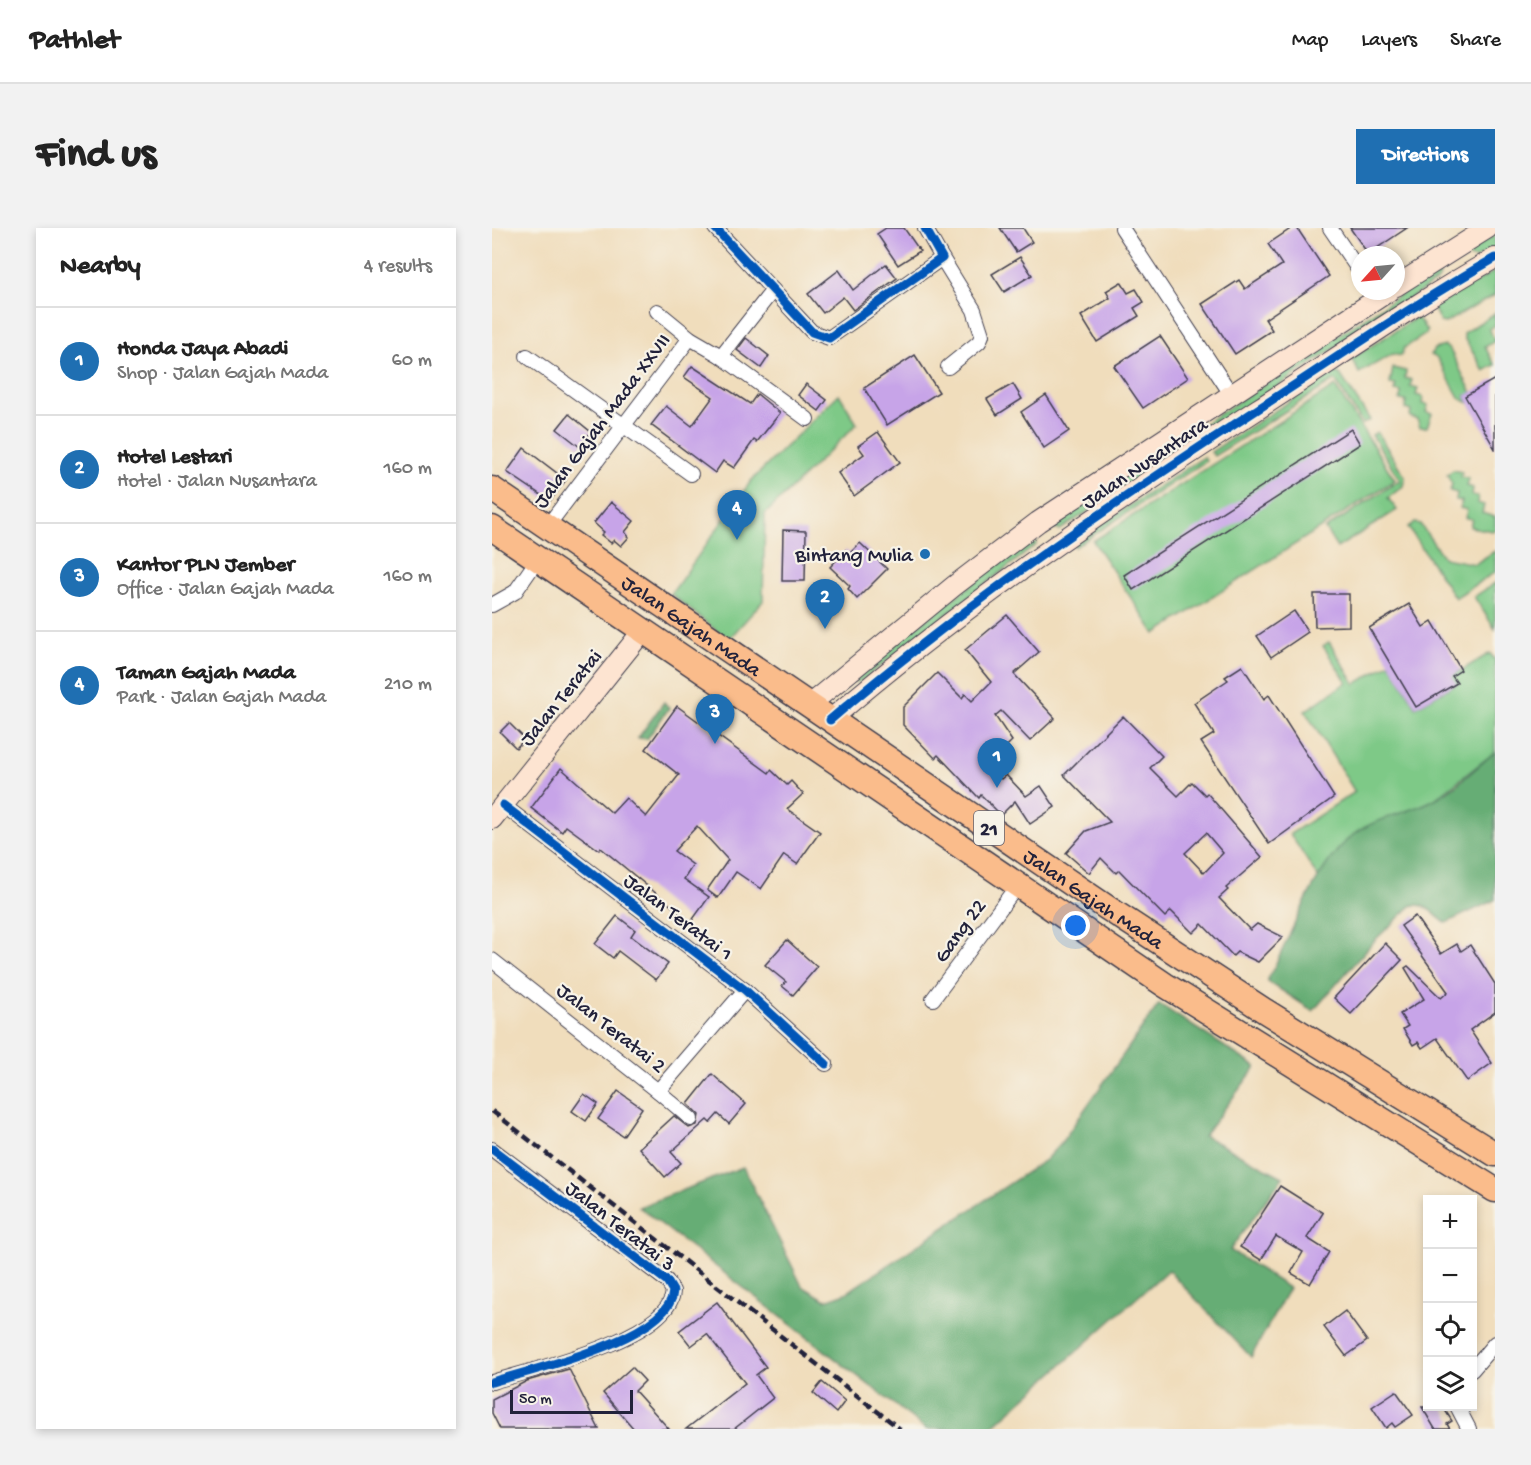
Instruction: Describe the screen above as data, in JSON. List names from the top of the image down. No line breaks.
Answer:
{"streets":{"highway":["Jalan Gajah Mada","21"],"street":["Jalan Gajah Mada XXVII","Jalan Nusantara","Jalan Teratai","Jalan Teratai 1","Gang 22","Jalan Teratai 2","Jalan Teratai 3"]},"crossings":[["Jalan Gajah Mada XXVII","Jalan Gajah Mada"],["Jalan Nusantara","Jalan Gajah Mada"],["Jalan Gajah Mada","Jalan Teratai"],["Jalan Gajah Mada","Gang 22"],["Jalan Teratai","Jalan Teratai 1"],["Jalan Teratai 1","Jalan Teratai 2"]],"places":["Bintang Mulia"],"scale_bar":"50 m","north":"bottom left","page":{"header":"Pathlet","nav":["Map","Layers","Share"],"buttons":"Directions","title":"Find us","heading":["Nearby","4 results"],"list":[{"mark":"1","name":"Honda Jaya Abadi","note":"Shop · Jalan Gajah Mada","value":"60 m"},{"mark":"2","name":"Hotel Lestari","note":"Hotel · Jalan Nusantara","value":"160 m"},{"mark":"3","name":"Kantor PLN Jember","note":"Office · Jalan Gajah Mada","value":"160 m"},{"mark":"4","name":"Taman Gajah Mada","note":"Park · Jalan Gajah Mada","value":"210 m"}],"pins":["4","2","3","1"],"map_buttons":["+","−"],"scale":"50 m"}}
